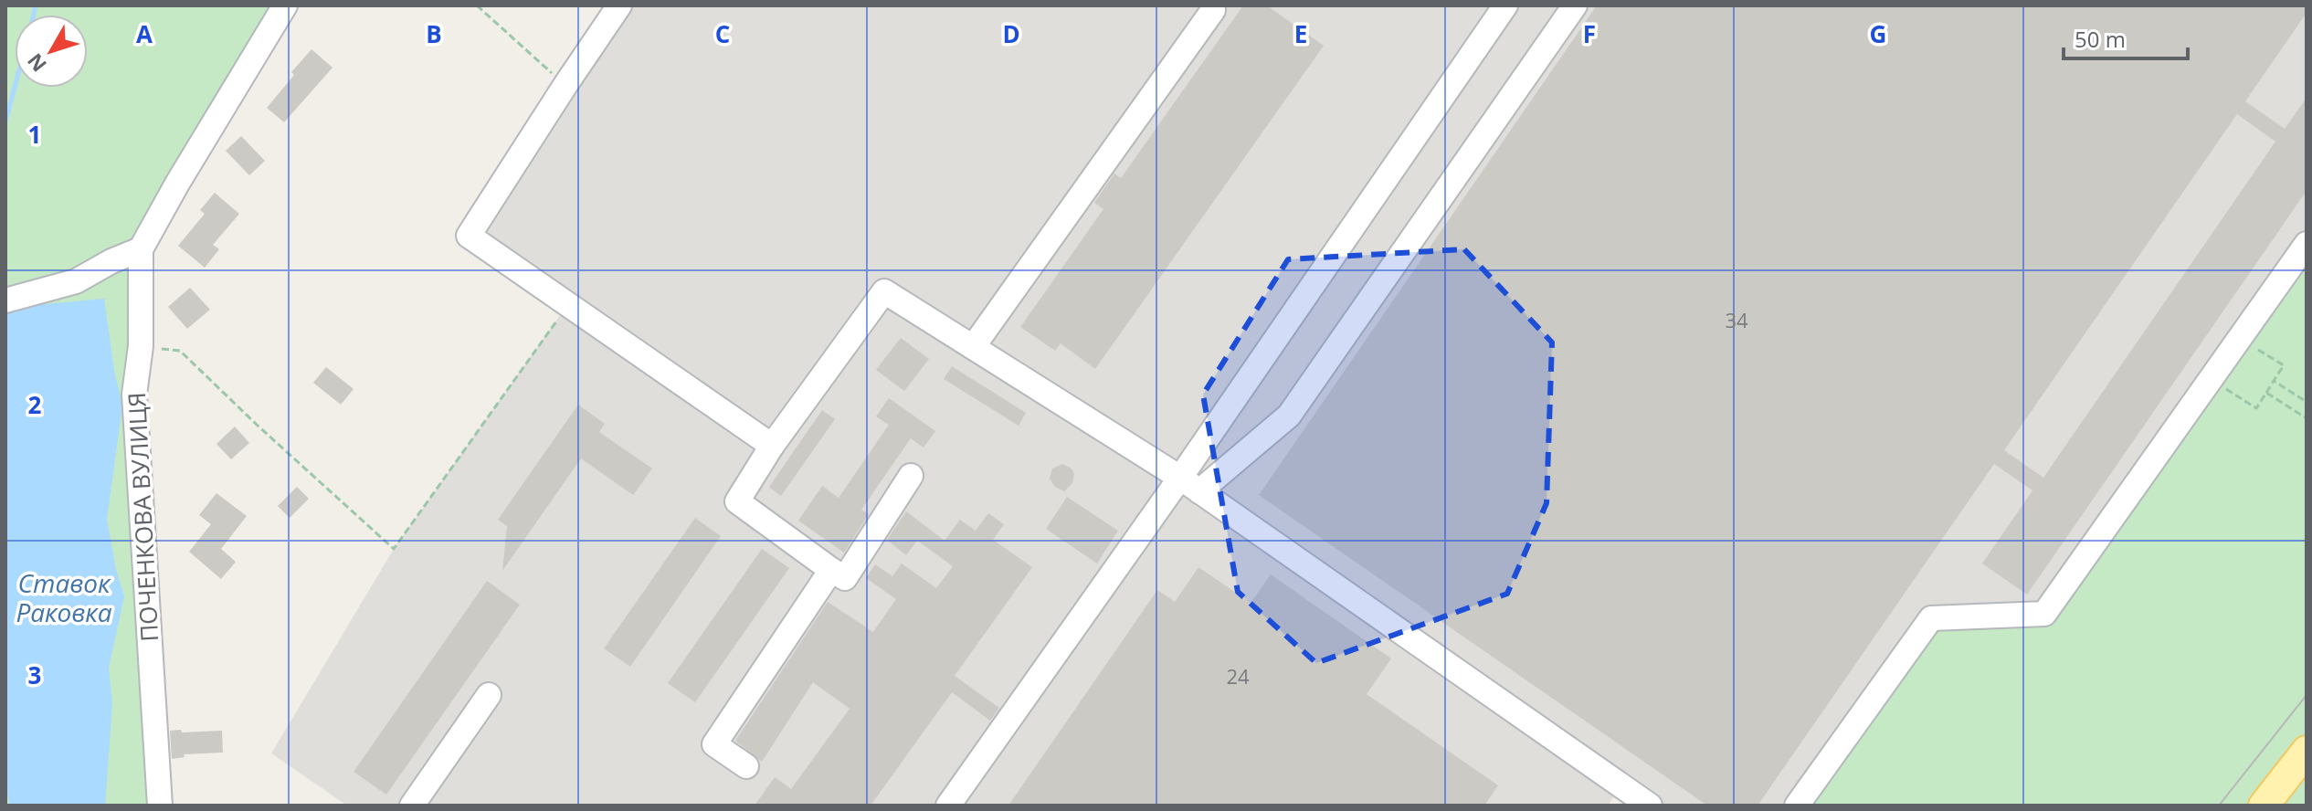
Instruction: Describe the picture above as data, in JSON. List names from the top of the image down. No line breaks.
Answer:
{"streets":{"street":["ПОЧЕНКОВА ВУЛИЦЯ"]},"water":["Ставок Раковка"],"house_numbers":["34","24"],"scale_bar":"50 m","north":"bottom left","grid":{"columns":["A","B","C","D","E","F","G"],"rows":["1","2","3"]}}
